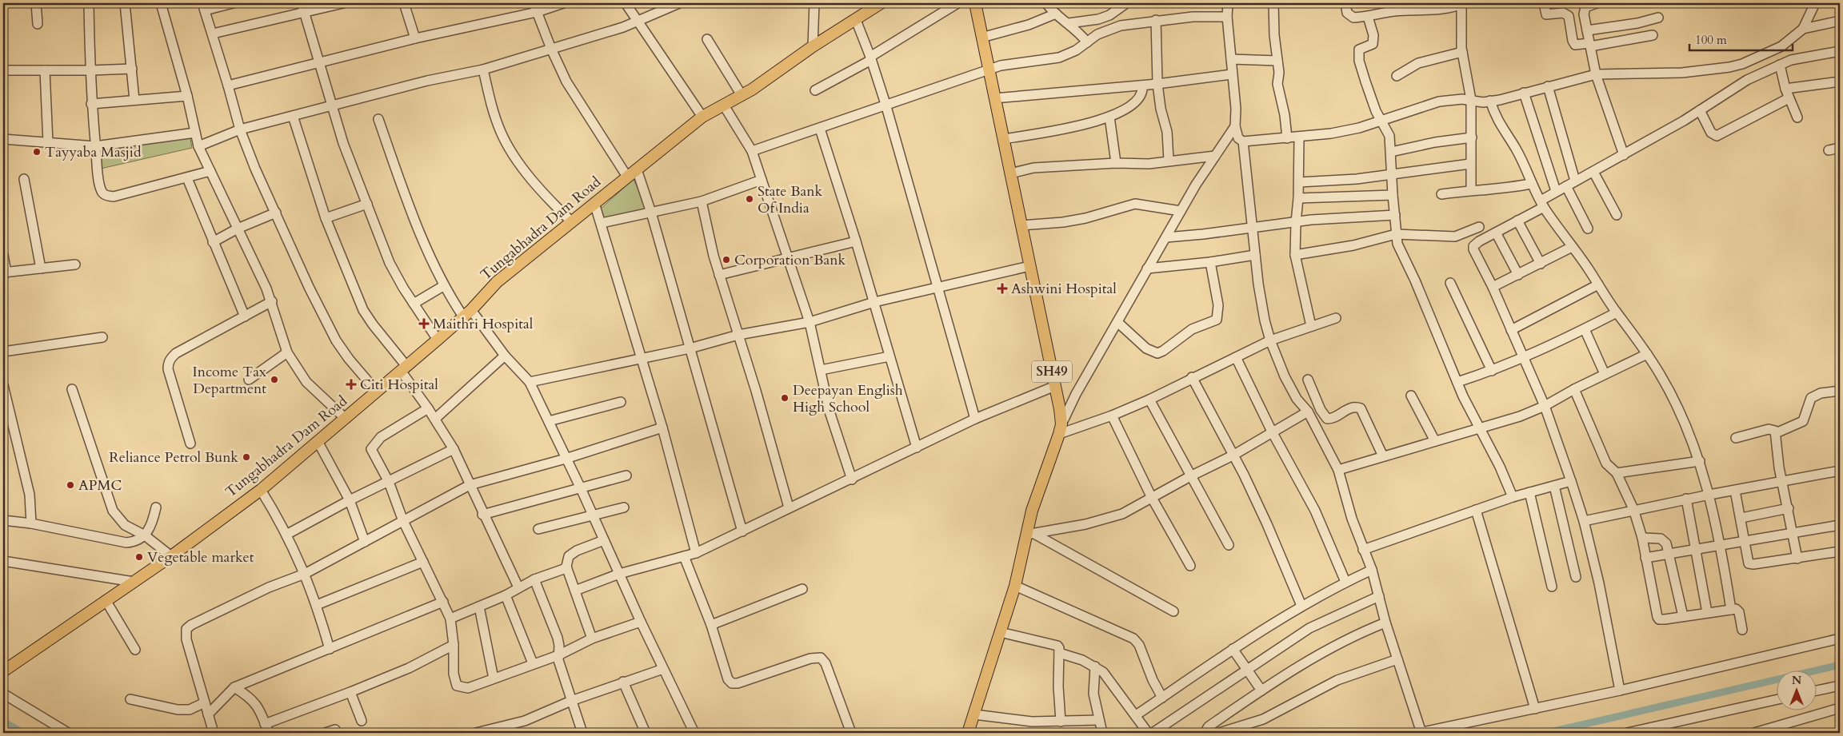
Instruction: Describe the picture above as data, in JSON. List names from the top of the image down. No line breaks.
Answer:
{"streets":{"main road":["Tungabhadra Dam Road","SH49"]},"places":{"other":["Tayyaba Masjid","State Bank Of India","Corporation Bank","Income Tax Department","Deepayan English High School","Reliance Petrol Bunk","APMC","Vegetable market"],"health":["Ashwini Hospital","Maithri Hospital","Citi Hospital"]},"scale_bar":"100 m","north":"top"}
